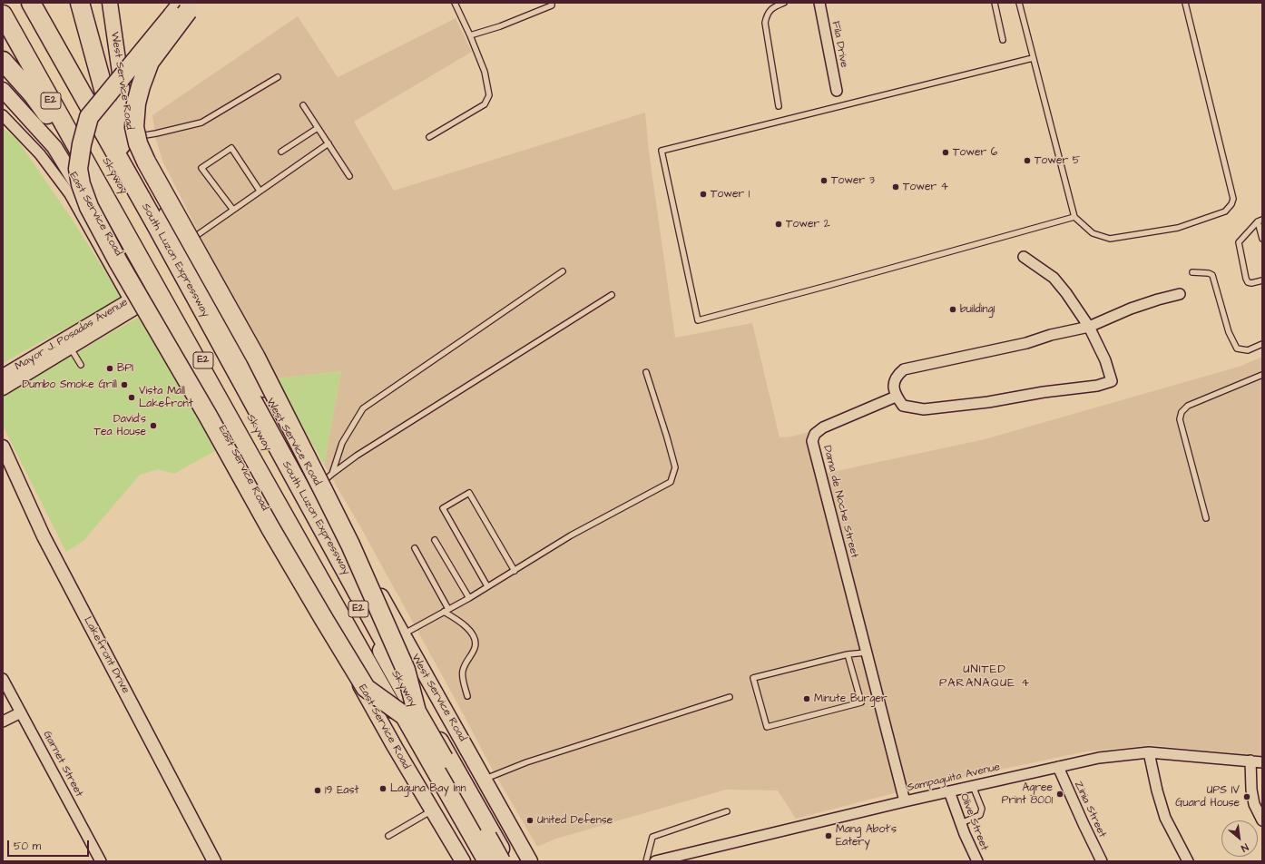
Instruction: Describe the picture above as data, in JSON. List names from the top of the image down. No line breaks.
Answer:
{"streets":{"highway":["E2","Skyway","South Luzon Expressway"],"main road":["West Service Road","East Service Road"],"street":["Fila Drive","Mayor J. Posadas Avenue","Dama de Noche Street","Lakefront Drive","Garnet Street","Sampaguita Avenue","Zinia Street","Olive Street"]},"crossings":[["East Service Road","Mayor J. Posadas Avenue"],["Dama de Noche Street","Sampaguita Avenue"],["Sampaguita Avenue","Zinia Street"],["Sampaguita Avenue","Olive Street"]],"districts":["UNITED PARANAQUE 4"],"places":["Tower 6","Tower 5","Tower 3","Tower 4","Tower 1","Tower 2","building1","BPI","Dumbo Smoke Grill","Vista Mall Lakefront","David's Tea House","Minute Burger","Laguna Bay Inn","19 East","Agree Print 8001","UPS IV Guard House","United Defense","Mang Abot's Eatery"],"scale_bar":"50 m","north":"bottom right"}
